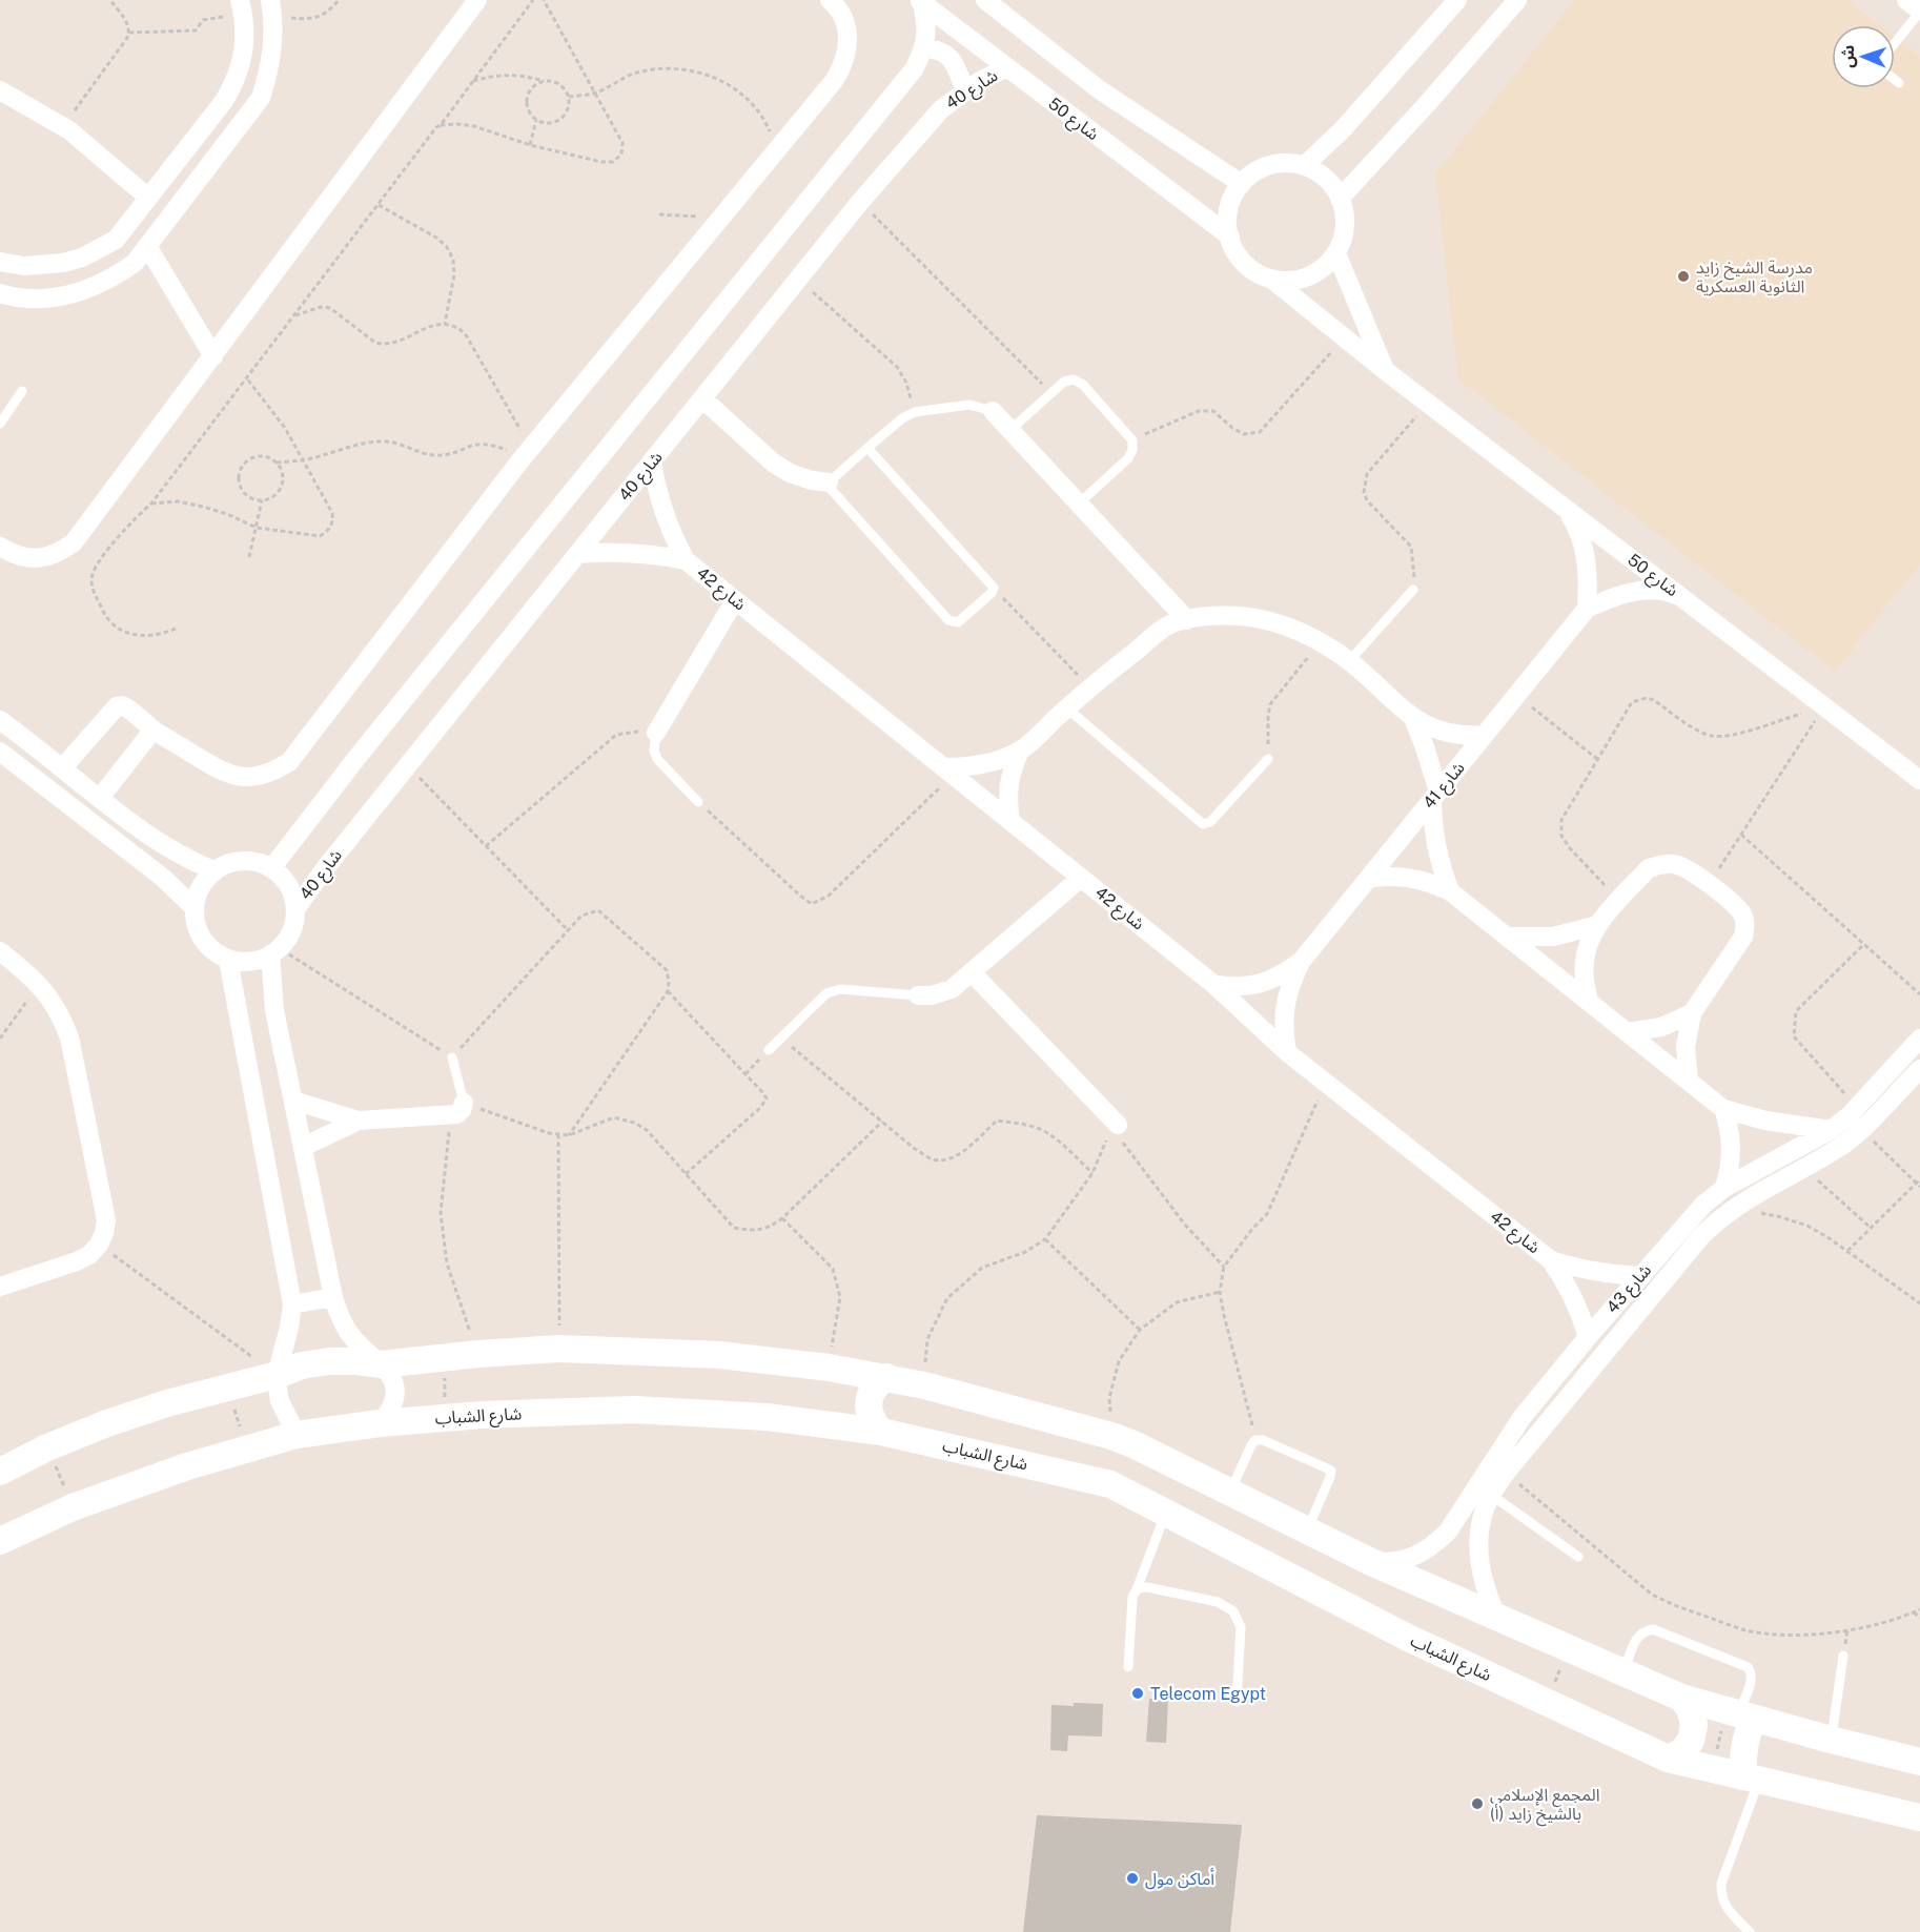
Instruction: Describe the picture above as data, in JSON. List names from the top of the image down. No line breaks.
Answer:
{"streets":{"street":["شارع 40","شارع 50","شارع 42","شارع 41","شارع 43","شارع الشباب"]},"crossings":[["شارع 40","شارع 50"],["شارع 40","شارع 42"],["شارع 50","شارع 41"],["شارع 42","شارع 41"],["شارع 42","شارع 43"]],"places":["مدرسة الشيخ زايد الثانوية العسكرية","Telecom Egypt","المجمع الإسلامي (أ) بالشيخ زايد","أماكن مول"],"north":"left"}
